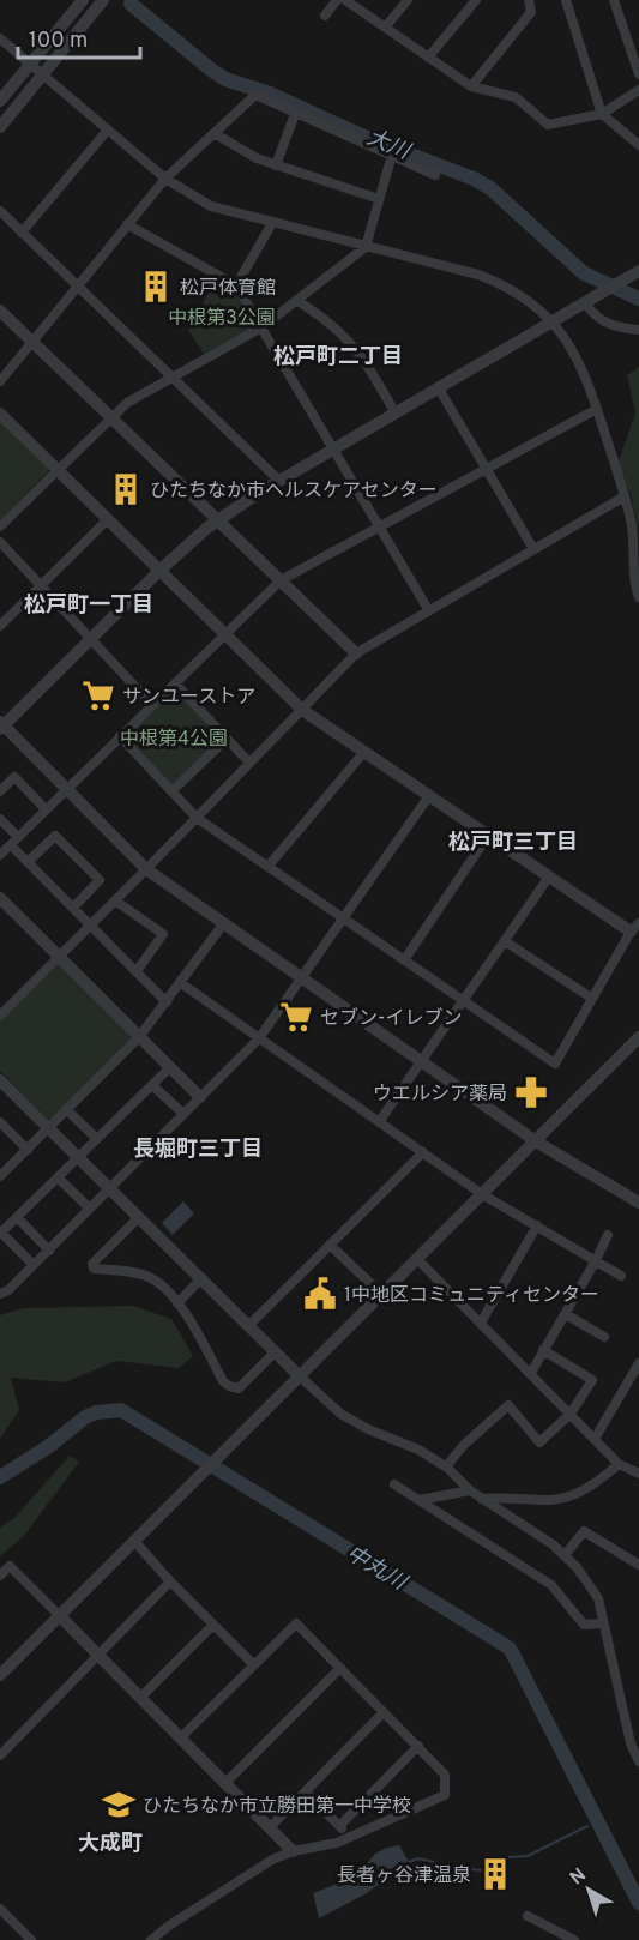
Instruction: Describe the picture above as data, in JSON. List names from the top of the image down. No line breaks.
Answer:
{"districts":["松戸町二丁目","松戸町一丁目","松戸町三丁目","長堀町三丁目","大成町"],"water":["大川","中丸川"],"parks":["中根第3公園","中根第4公園"],"places":{"building":["松戸体育館","ひたちなか市ヘルスケアセンター","長者ヶ谷津温泉"],"supermarket":["サンユーストア","セブン-イレブン"],"pharmacy":["ウエルシア薬局"],"public building":["1中地区コミュニティセンター"],"school or university":["ひたちなか市立勝田第一中学校"]},"scale_bar":"100 m","north":"top left"}
